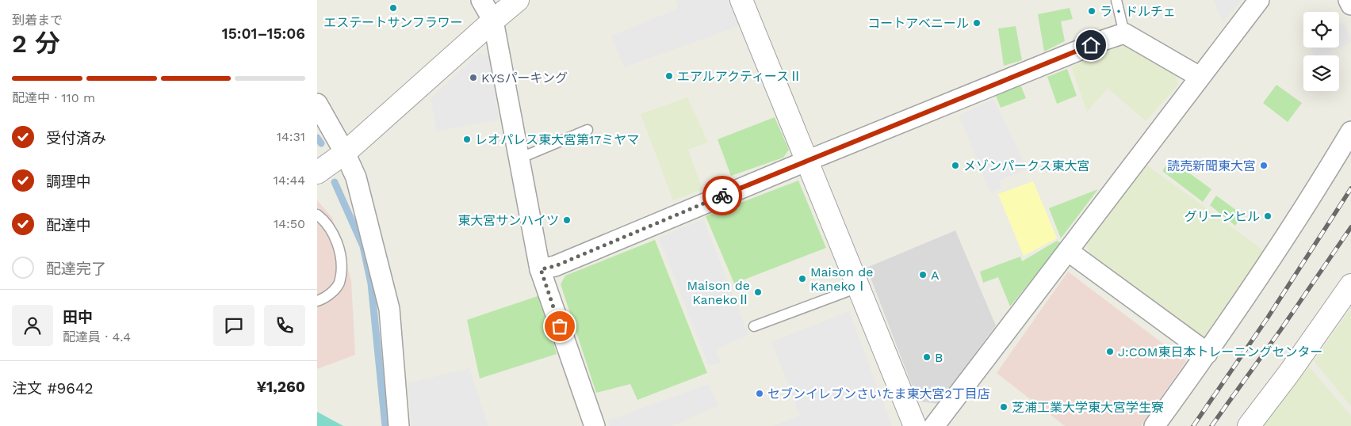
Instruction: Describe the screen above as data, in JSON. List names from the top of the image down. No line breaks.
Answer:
{"places":["エステートサンフラワー","ラ・ドルチェ","コートアベニール","エアルアクティースⅡ","KYSパーキング","レオパレス東大宮第17ミヤマ","メゾンパークス東大宮","読売新聞東大宮","グリーンヒル","東大宮サンハイツ","A","Maison de KanekoⅠ","Maison de KanekoⅡ","J:COM東日本トレーニングセンター","B","セブンイレブンさいたま東大宮2丁目店","芝浦工業大学東大宮学生寮"],"page":{"heading":["2 分","到着まで","15:01–15:06"],"panel":["田中","配達員 · 4.4","注文 #9642","¥1,260"],"bar":"配達中 · 110 m","list":[["受付済み","14:31"],["調理中","14:44"],["配達中","14:50"],"配達完了"]}}
